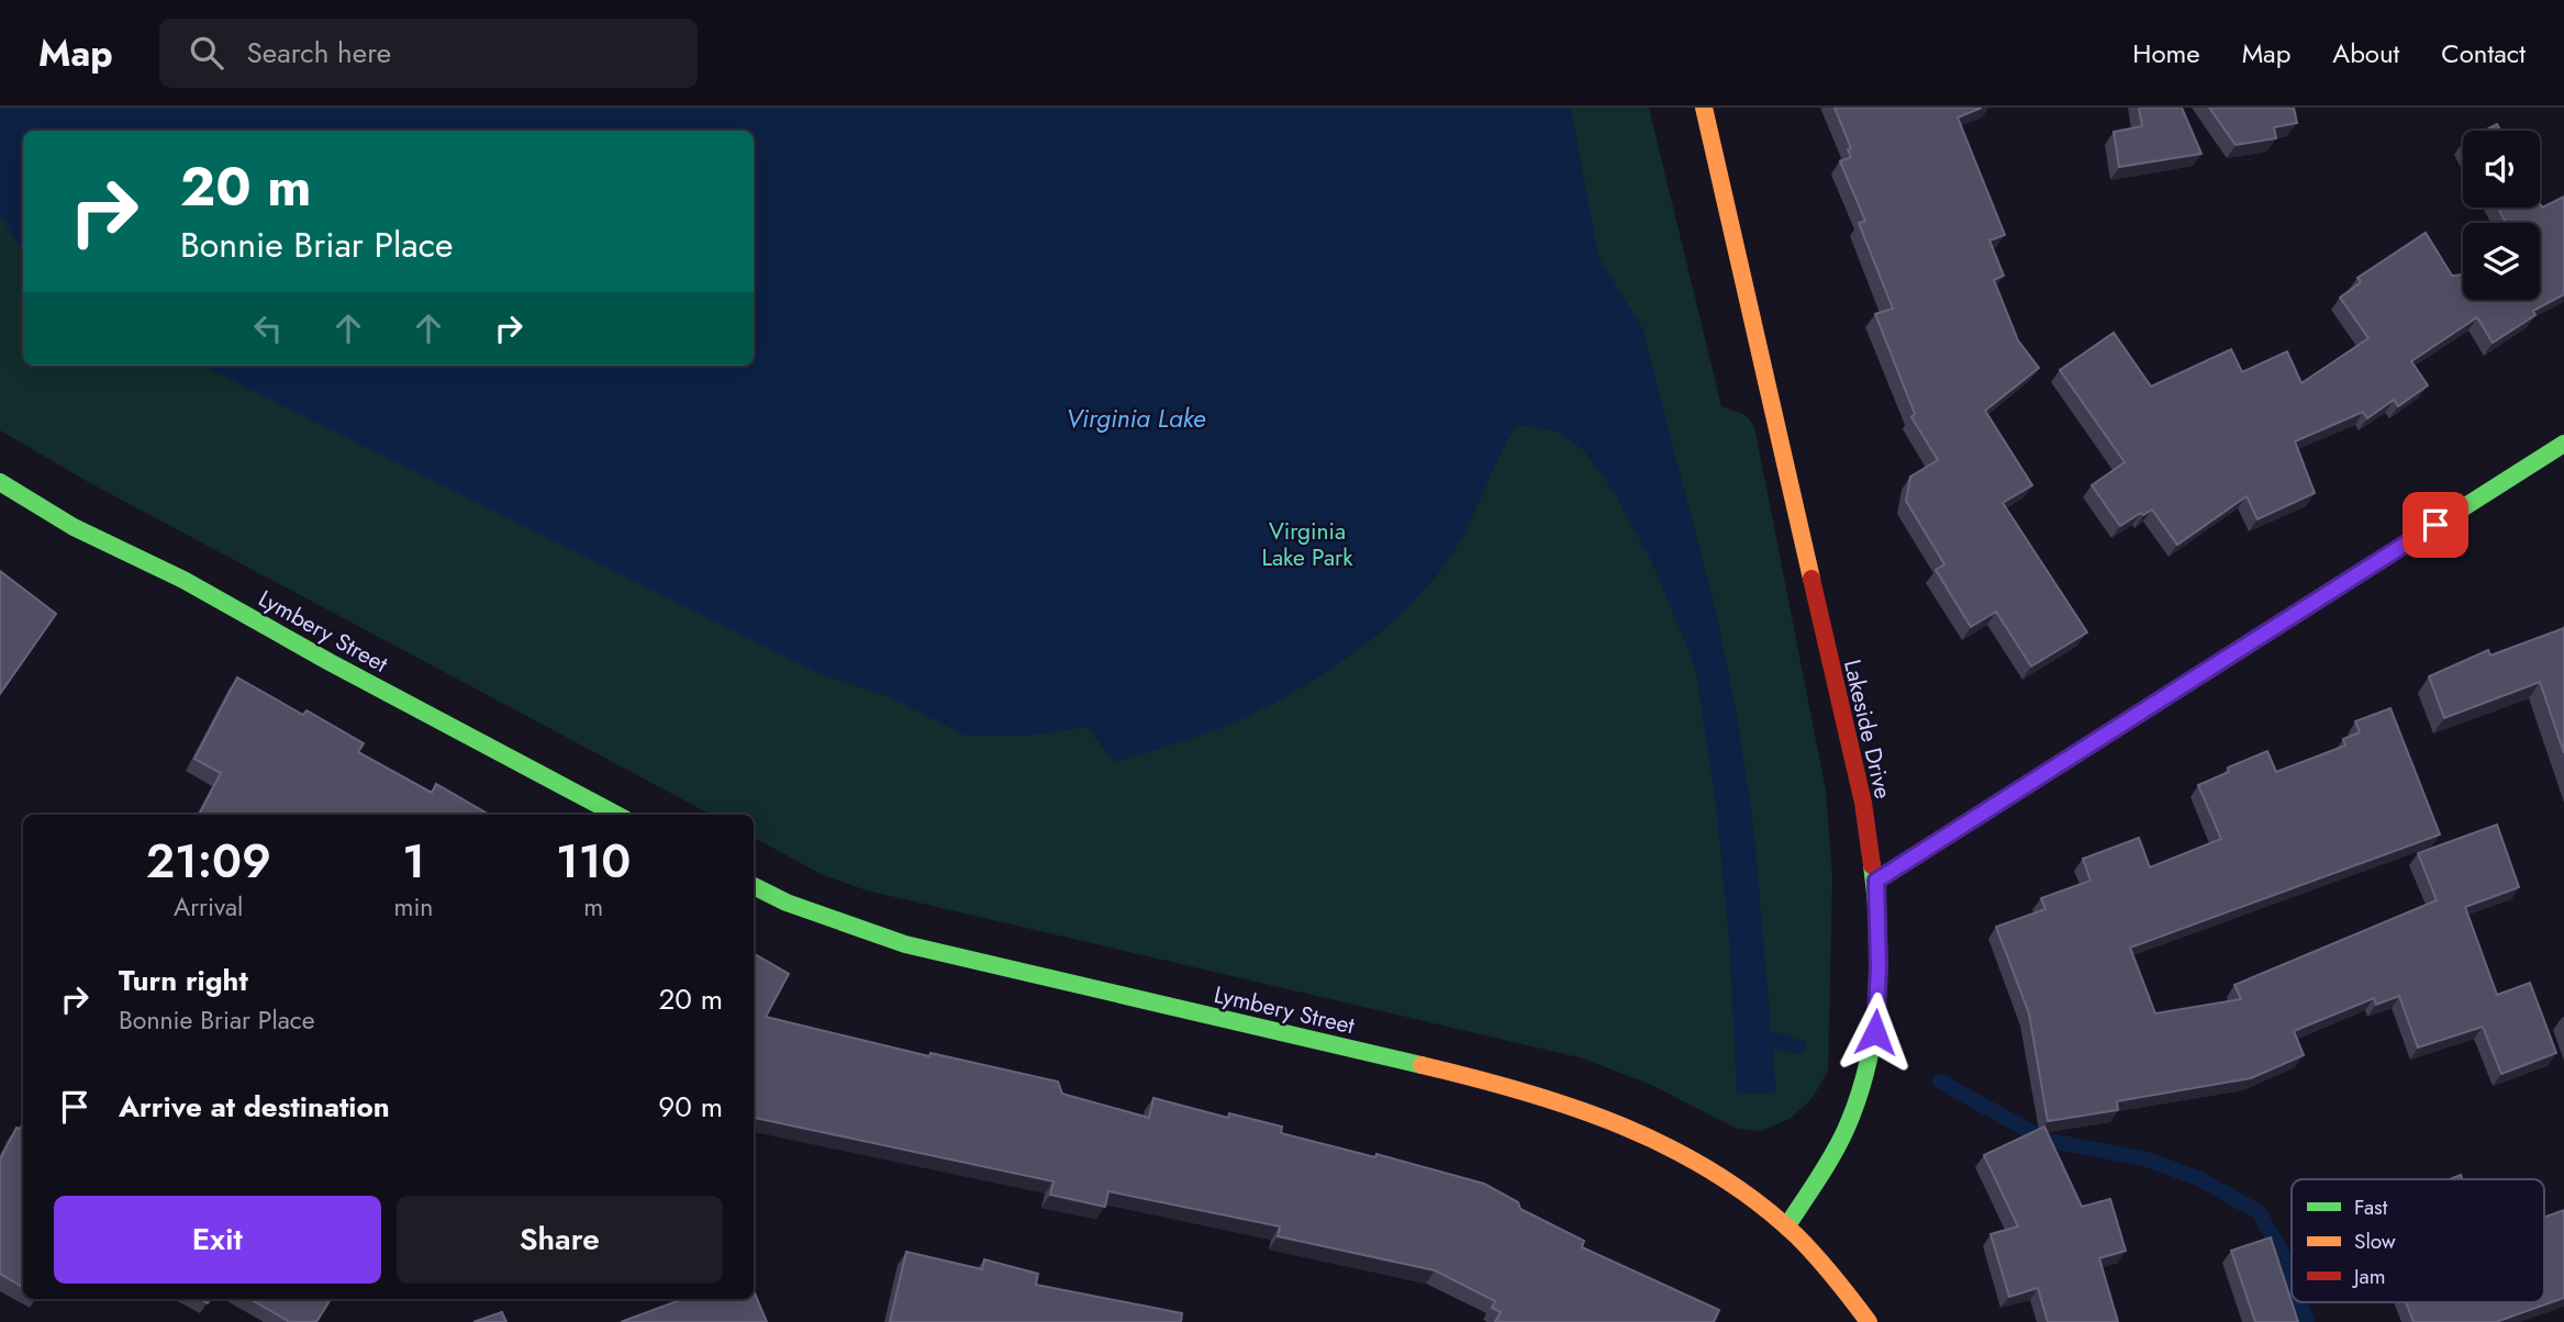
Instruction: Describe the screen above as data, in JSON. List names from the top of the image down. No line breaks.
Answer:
{"streets":{"street":["Lymbery Street","Lakeside Drive"]},"crossings":[["Lymbery Street","Lakeside Drive"]],"water":["Virginia Lake"],"parks":["Virginia Lake Park"],"legend":["Fast","Slow","Jam"],"page":{"header":"Map","search":"Search here","nav":["Home","Map","About","Contact"],"turn":["20 m","Bonnie Briar Place"],"eta":["21:09","Arrival","1","min","110","m"],"list":[{"name":"Turn right","note":"Bonnie Briar Place","value":"20 m"},{"name":"Arrive at destination","value":"90 m"}],"buttons":["Exit","Share"]}}
